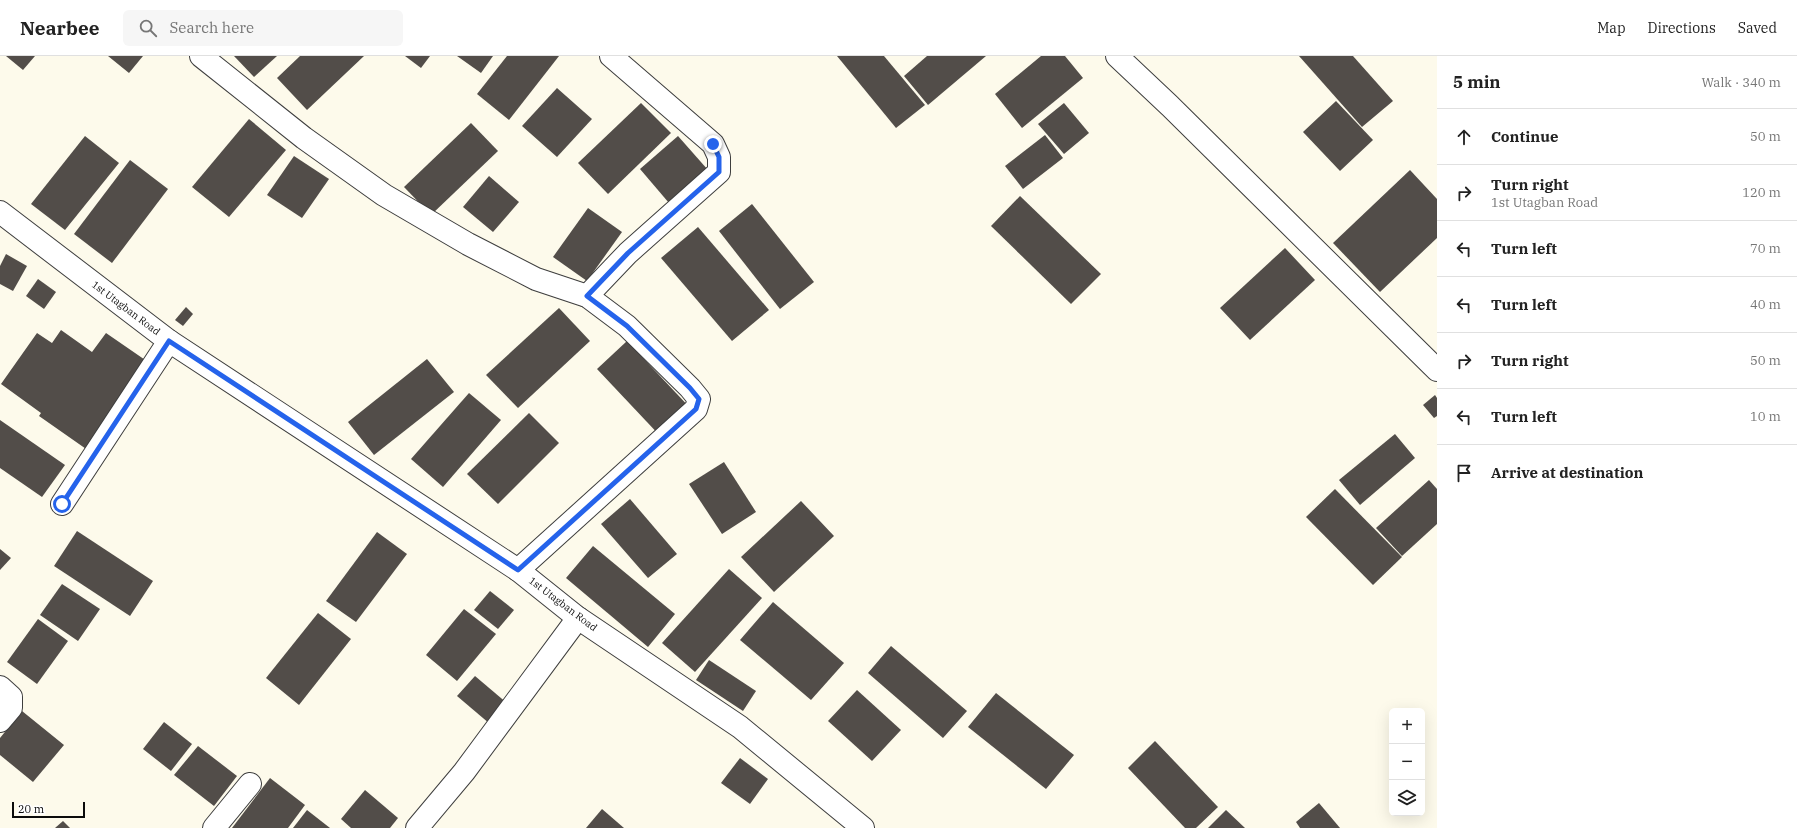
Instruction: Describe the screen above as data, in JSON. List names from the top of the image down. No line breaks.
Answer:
{"streets":{"street":["1st Utagban Road"]},"scale_bar":"20 m","page":{"header":"Nearbee","search":"Search here","nav":["Map","Directions","Saved"],"heading":["5 min","Walk · 340 m"],"list":[["Continue","50 m"],["Turn right","1st Utagban Road","120 m"],["Turn left","70 m"],["Turn left","40 m"],["Turn right","50 m"],["Turn left","10 m"],"Arrive at destination"],"map_buttons":["+","−"],"scale":"20 m"}}
